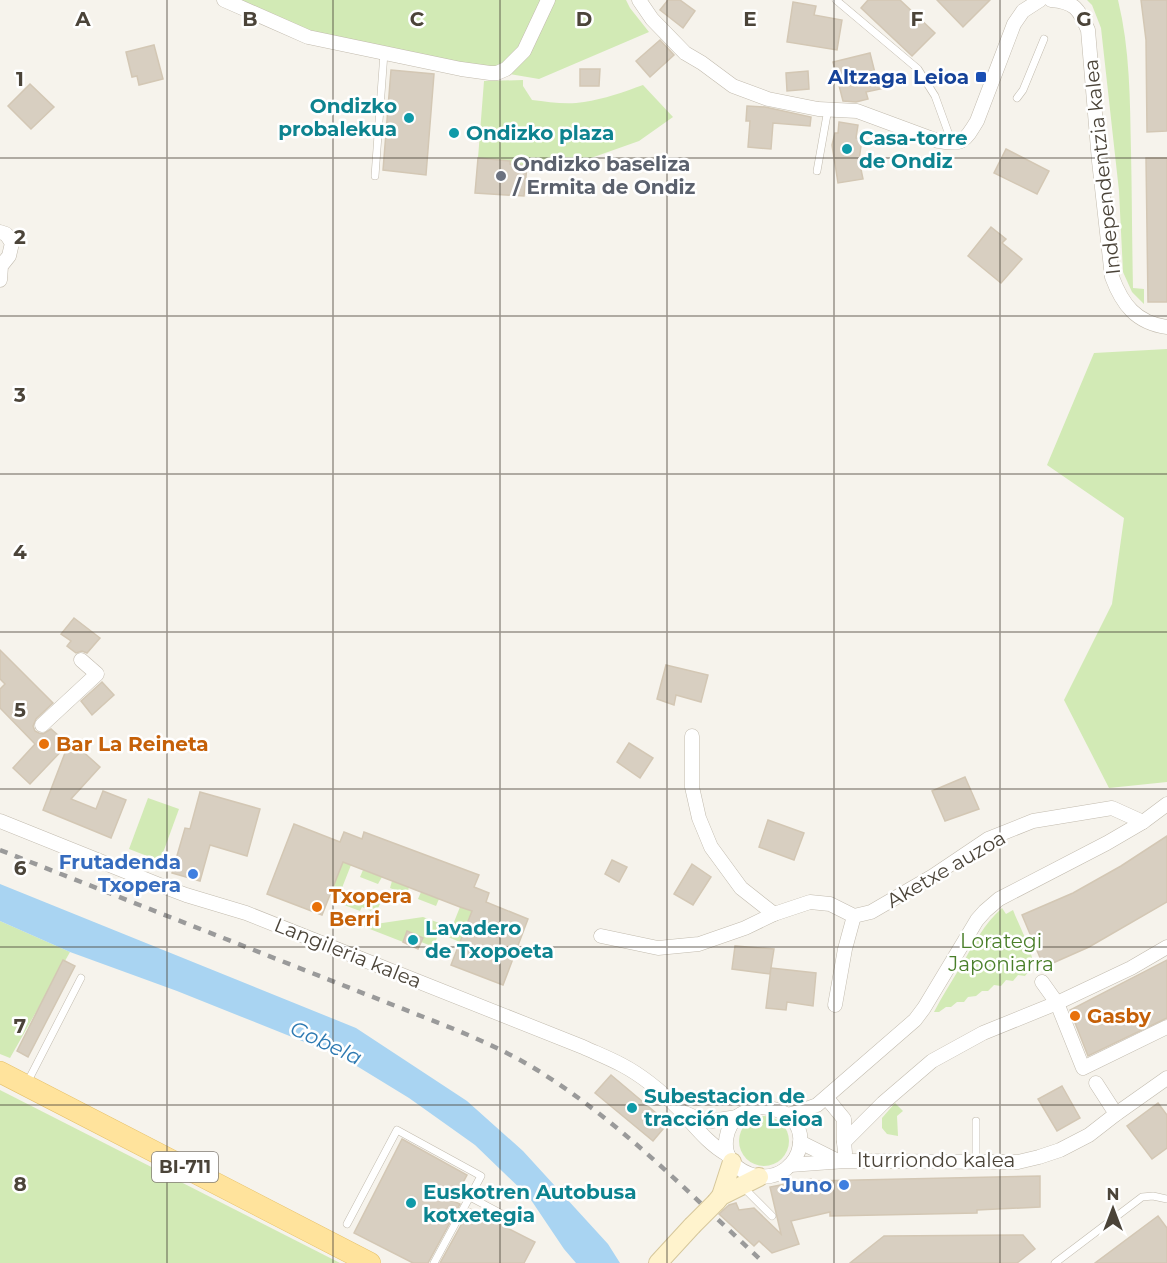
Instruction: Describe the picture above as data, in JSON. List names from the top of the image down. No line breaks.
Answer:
{"streets":{"main road":["BI-711"],"street":["Independentzia kalea","Aketxe auzoa","Langileria kalea","Iturriondo kalea"]},"crossings":[["Langileria kalea","Iturriondo kalea"]],"water":["Gobela"],"parks":["Lorategi Japoniarra"],"places":{"transit":["Altzaga Leioa"],"other":["Ondizko probalekua","Ondizko plaza","Casa-torre de Ondiz","Ondizko baseliza / Ermita de Ondiz","Bar La Reineta","Frutadenda Txopera","Txopera Berri","Lavadero de Txopoeta","Gasby","Subestacion de tracción de Leioa","Juno","Euskotren Autobusa kotxetegia"]},"north":"top","grid":{"columns":["A","B","C","D","E","F","G"],"rows":["1","2","3","4","5","6","7","8"]}}
